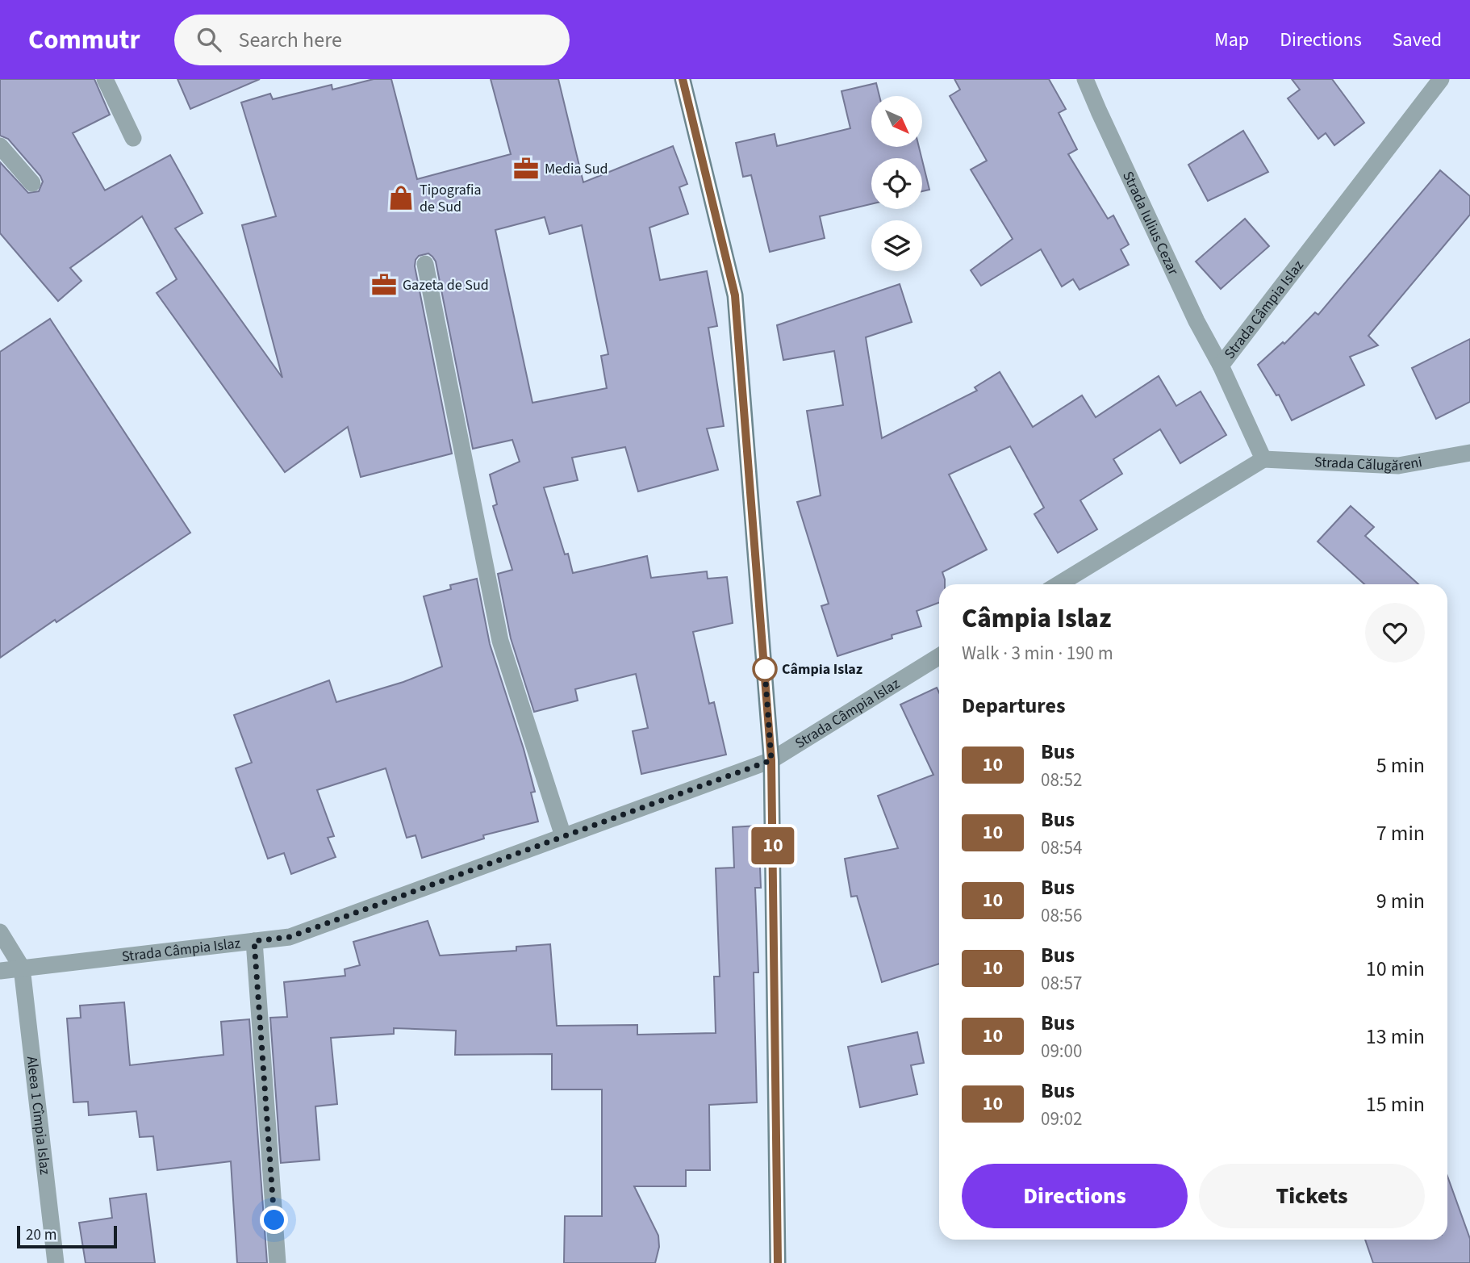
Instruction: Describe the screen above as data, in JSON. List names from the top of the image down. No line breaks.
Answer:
{"streets":{"street":["Strada Iulius Cezar","Strada Câmpia Islaz","Strada Călugăreni","Aleea 1 Cîmpia Islaz"]},"crossings":[["Strada Iulius Cezar","Strada Câmpia Islaz"],["Strada Câmpia Islaz","Strada Călugăreni"],["Strada Câmpia Islaz","Aleea 1 Cîmpia Islaz"]],"places":{"office":["Media Sud","Gazeta de Sud"],"shop":["Tipografia de Sud"],"other":["Câmpia Islaz"]},"lines":["bus line 10"],"scale_bar":"20 m","north":"bottom right","page":{"header":"Commutr","search":"Search here","nav":["Map","Directions","Saved"],"on_map":"10","heading":[["Câmpia Islaz","Walk · 3 min · 190 m"],"Departures"],"list":[{"mark":"10","name":"Bus","note":"08:52","value":"5 min"},{"mark":"10","name":"Bus","note":"08:54","value":"7 min"},{"mark":"10","name":"Bus","note":"08:56","value":"9 min"},{"mark":"10","name":"Bus","note":"08:57","value":"10 min"},{"mark":"10","name":"Bus","note":"09:00","value":"13 min"},{"mark":"10","name":"Bus","note":"09:02","value":"15 min"}],"buttons":["Directions","Tickets"],"scale":"20 m"}}
